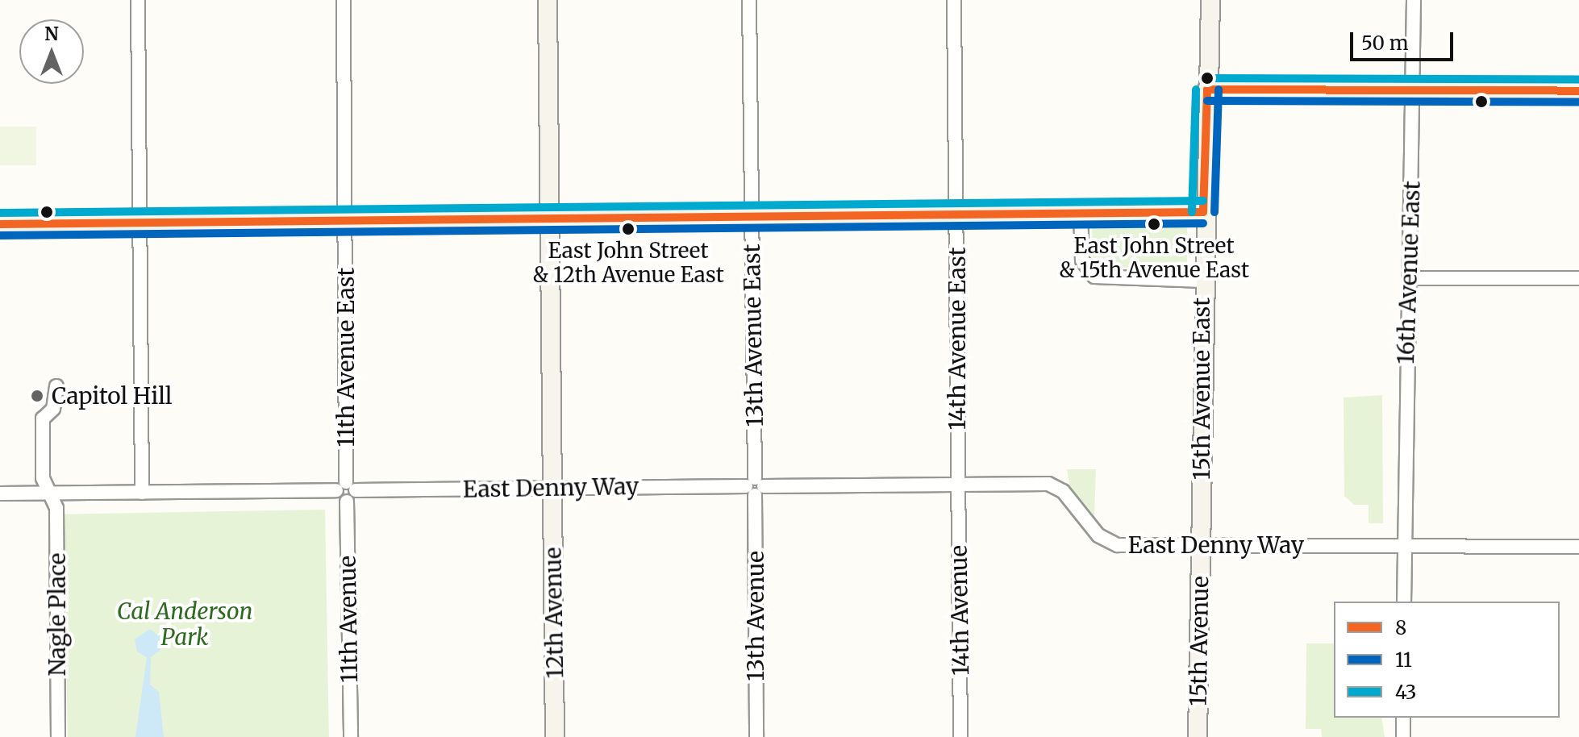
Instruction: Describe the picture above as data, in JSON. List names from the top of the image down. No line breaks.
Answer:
{"streets":{"street":["16th Avenue East","13th Avenue East","14th Avenue East","11th Avenue East","15th Avenue East","East Denny Way","14th Avenue","12th Avenue","Nagle Place","13th Avenue","11th Avenue","15th Avenue"]},"crossings":[["16th Avenue East","East Denny Way"],["13th Avenue East","East Denny Way"],["13th Avenue East","13th Avenue"],["14th Avenue East","East Denny Way"],["14th Avenue East","14th Avenue"],["11th Avenue East","East Denny Way"],["11th Avenue East","11th Avenue"],["15th Avenue East","East Denny Way"],["15th Avenue East","15th Avenue"],["East Denny Way","14th Avenue"],["East Denny Way","12th Avenue"],["East Denny Way","Nagle Place"],["East Denny Way","13th Avenue"],["East Denny Way","11th Avenue"],["East Denny Way","15th Avenue"]],"parks":["Cal Anderson Park"],"places":["East John Street & 15th Avenue East","East John Street & 12th Avenue East","Capitol Hill"],"lines":["transit line 43","transit line 8","transit line 11"],"legend":["8","11","43"],"scale_bar":"50 m","north":"top"}
